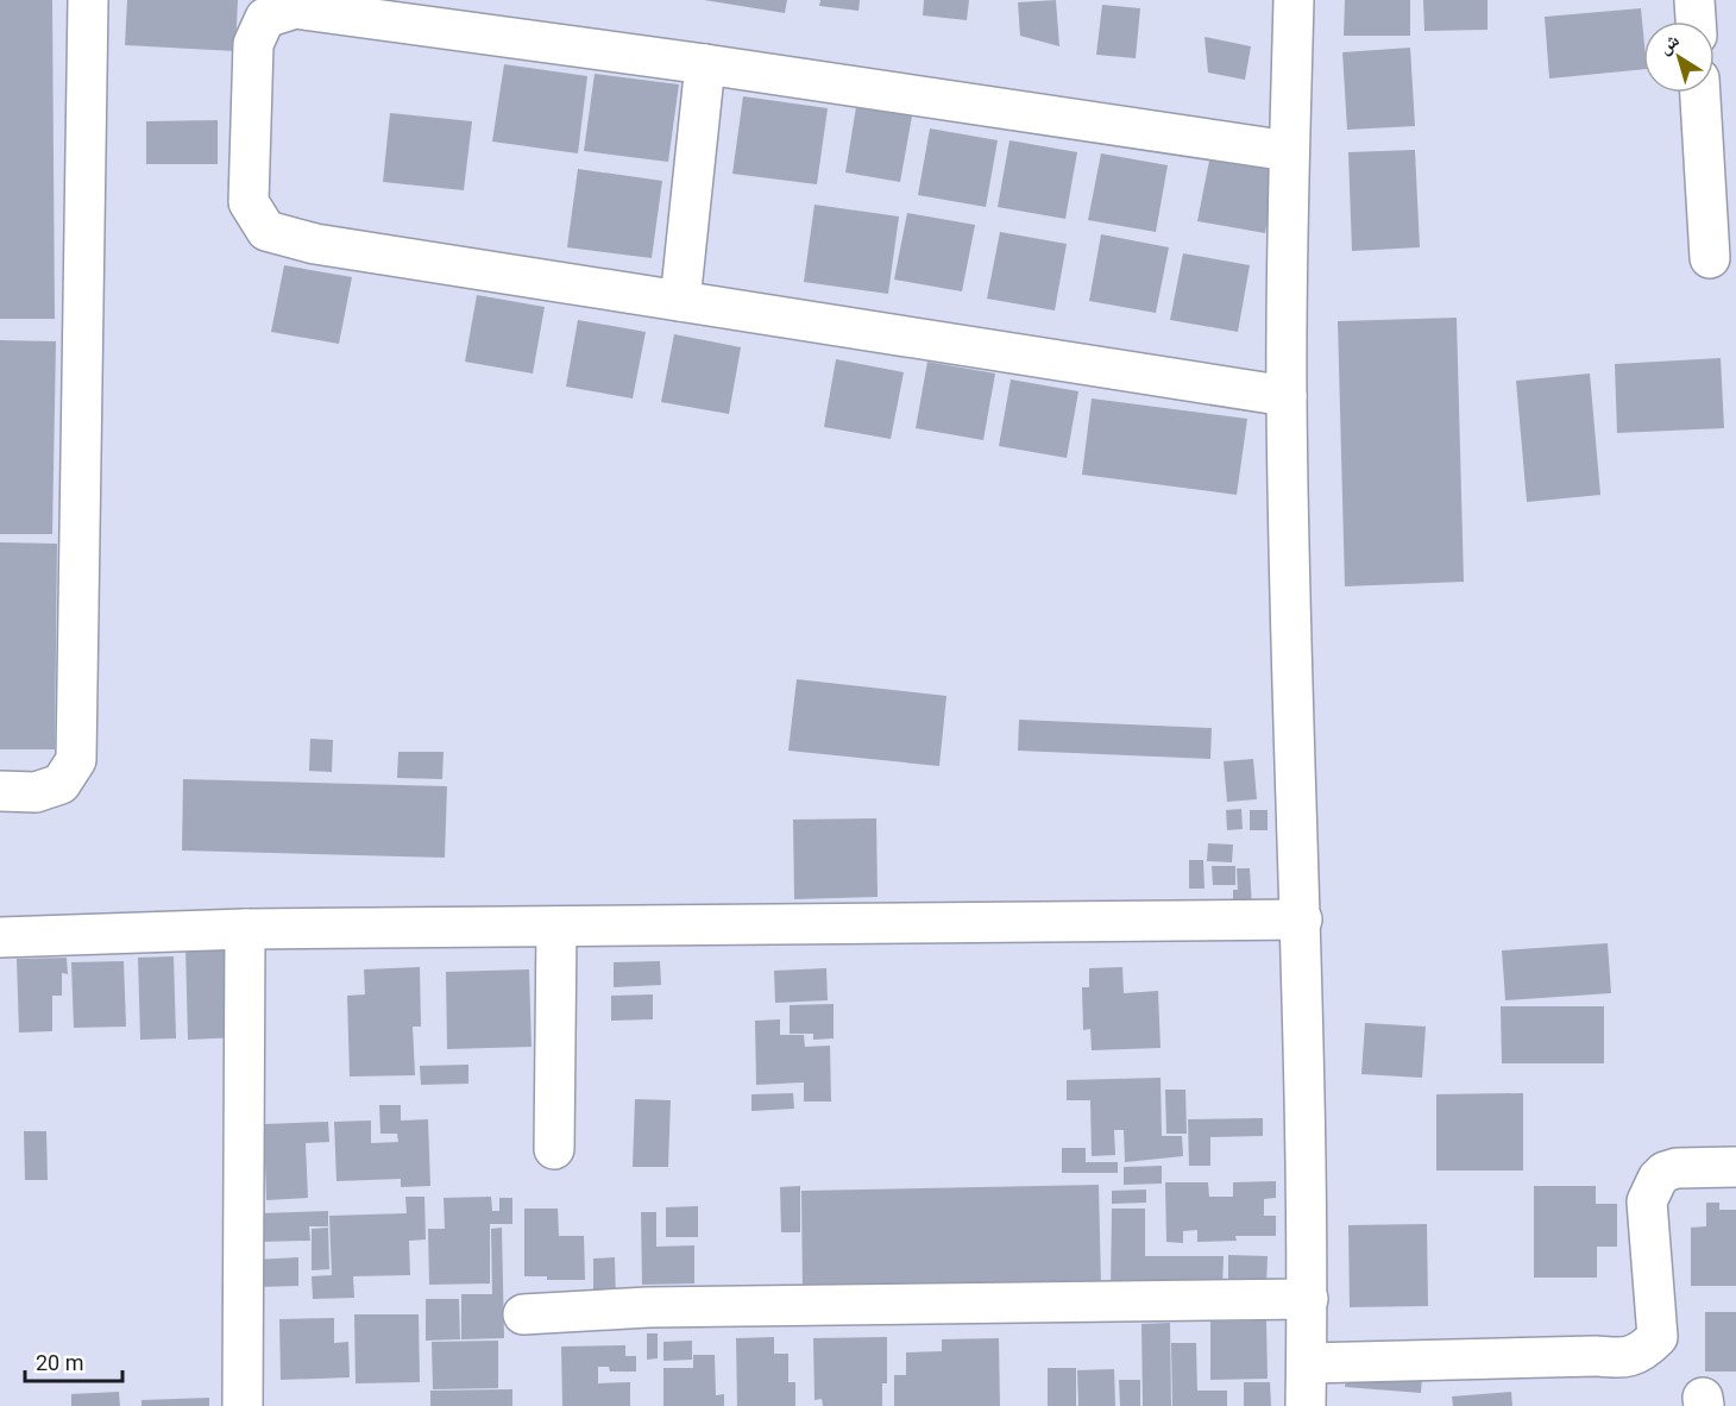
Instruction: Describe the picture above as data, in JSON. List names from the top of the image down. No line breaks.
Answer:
{"scale_bar":"20 m","north":"top left"}
